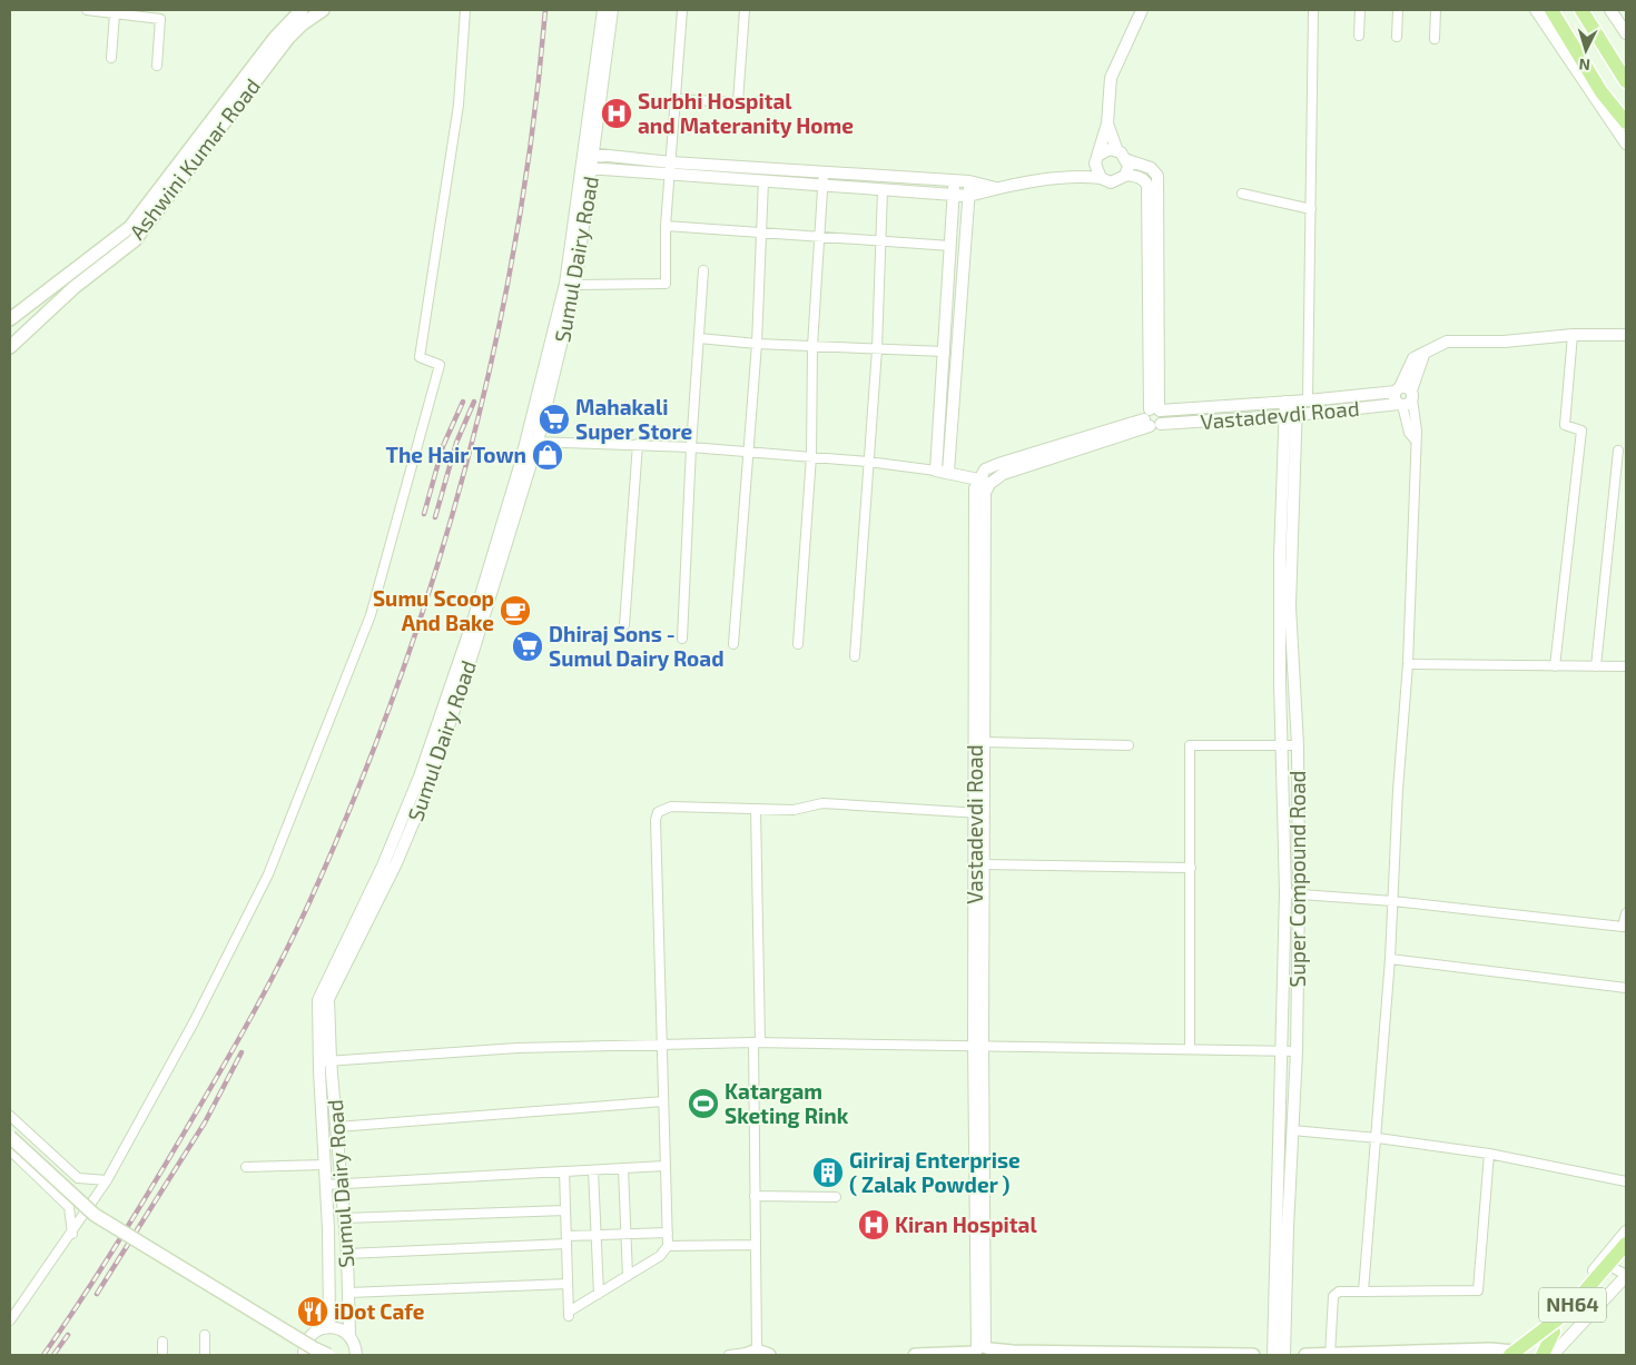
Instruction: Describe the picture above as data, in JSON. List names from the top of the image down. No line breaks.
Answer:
{"streets":{"highway":["NH64"],"main road":["Ashwini Kumar Road"],"street":["Sumul Dairy Road","Vastadevdi Road","Super Compound Road"]},"crossings":[["Vastadevdi Road","Super Compound Road"]],"places":{"hospital":["Surbhi Hospital and Materanity Home","Kiran Hospital"],"supermarket":["Mahakali Super Store","Dhiraj Sons - Sumul Dairy Road"],"shop":["The Hair Town"],"cafe":["Sumu Scoop And Bake"],"sports":["Katargam Sketing Rink"],"building":["Giriraj Enterprise ( Zalak Powder )"],"restaurant":["iDot Cafe"]},"north":"bottom"}
